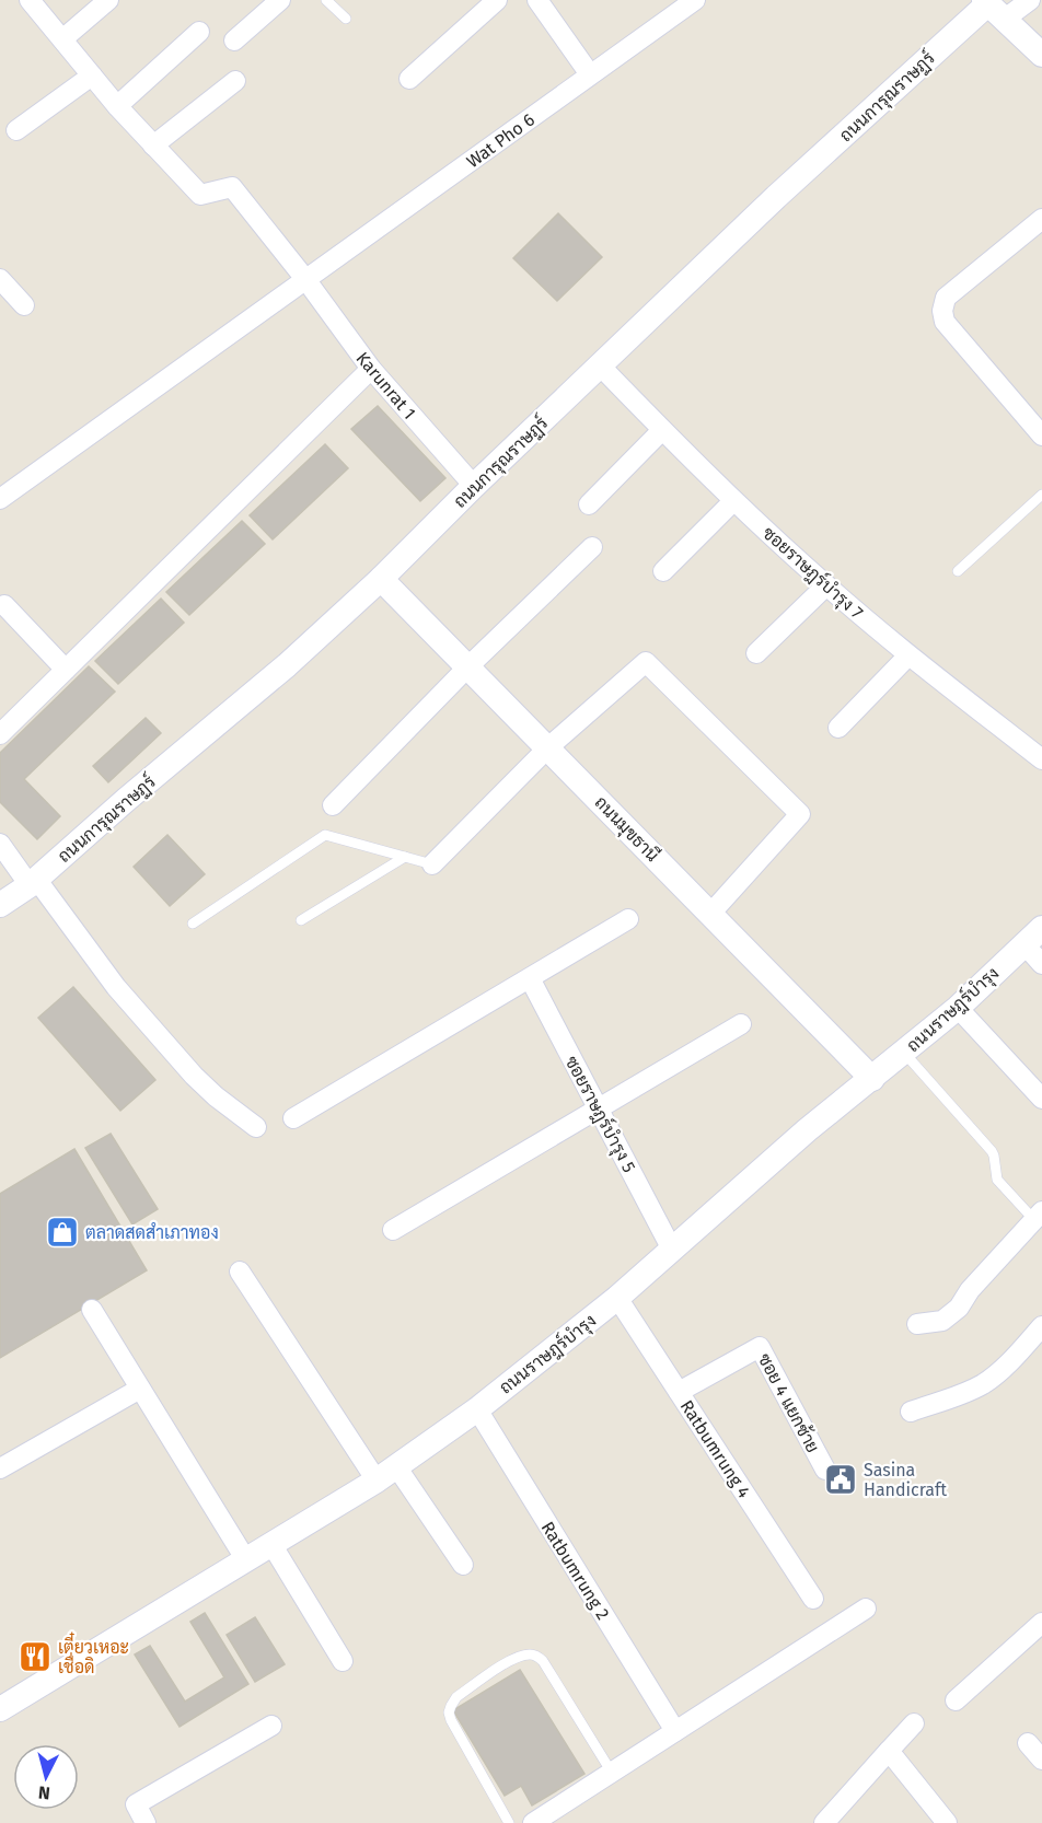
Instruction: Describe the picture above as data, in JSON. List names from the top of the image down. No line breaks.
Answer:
{"streets":{"street":["ถนนการุณราษฏร์","Wat Pho 6","Karunrat 1","ซอยราษฎร์บำรุง 7","ถนนมุขธานี","ถนนราษฎร์บำรุง","ซอยราษฎร์บำรุง 5","ซอย 4 แยกซ้าย","Ratbumrung 4","Ratbumrung 2"]},"crossings":[["ถนนการุณราษฏร์","Karunrat 1"],["ถนนการุณราษฏร์","ซอยราษฎร์บำรุง 7"],["ถนนการุณราษฏร์","ถนนมุขธานี"],["Wat Pho 6","Karunrat 1"],["ถนนมุขธานี","ถนนราษฎร์บำรุง"],["ถนนราษฎร์บำรุง","ซอยราษฎร์บำรุง 5"],["ถนนราษฎร์บำรุง","Ratbumrung 4"],["ถนนราษฎร์บำรุง","Ratbumrung 2"],["ซอย 4 แยกซ้าย","Ratbumrung 4"]],"places":{"shop":["ตลาดสดสำเภาทอง"],"public building":["Sasina Handicraft"],"restaurant":["เตี๋ยวเหอะ เชื่อดิ"]},"north":"bottom"}
